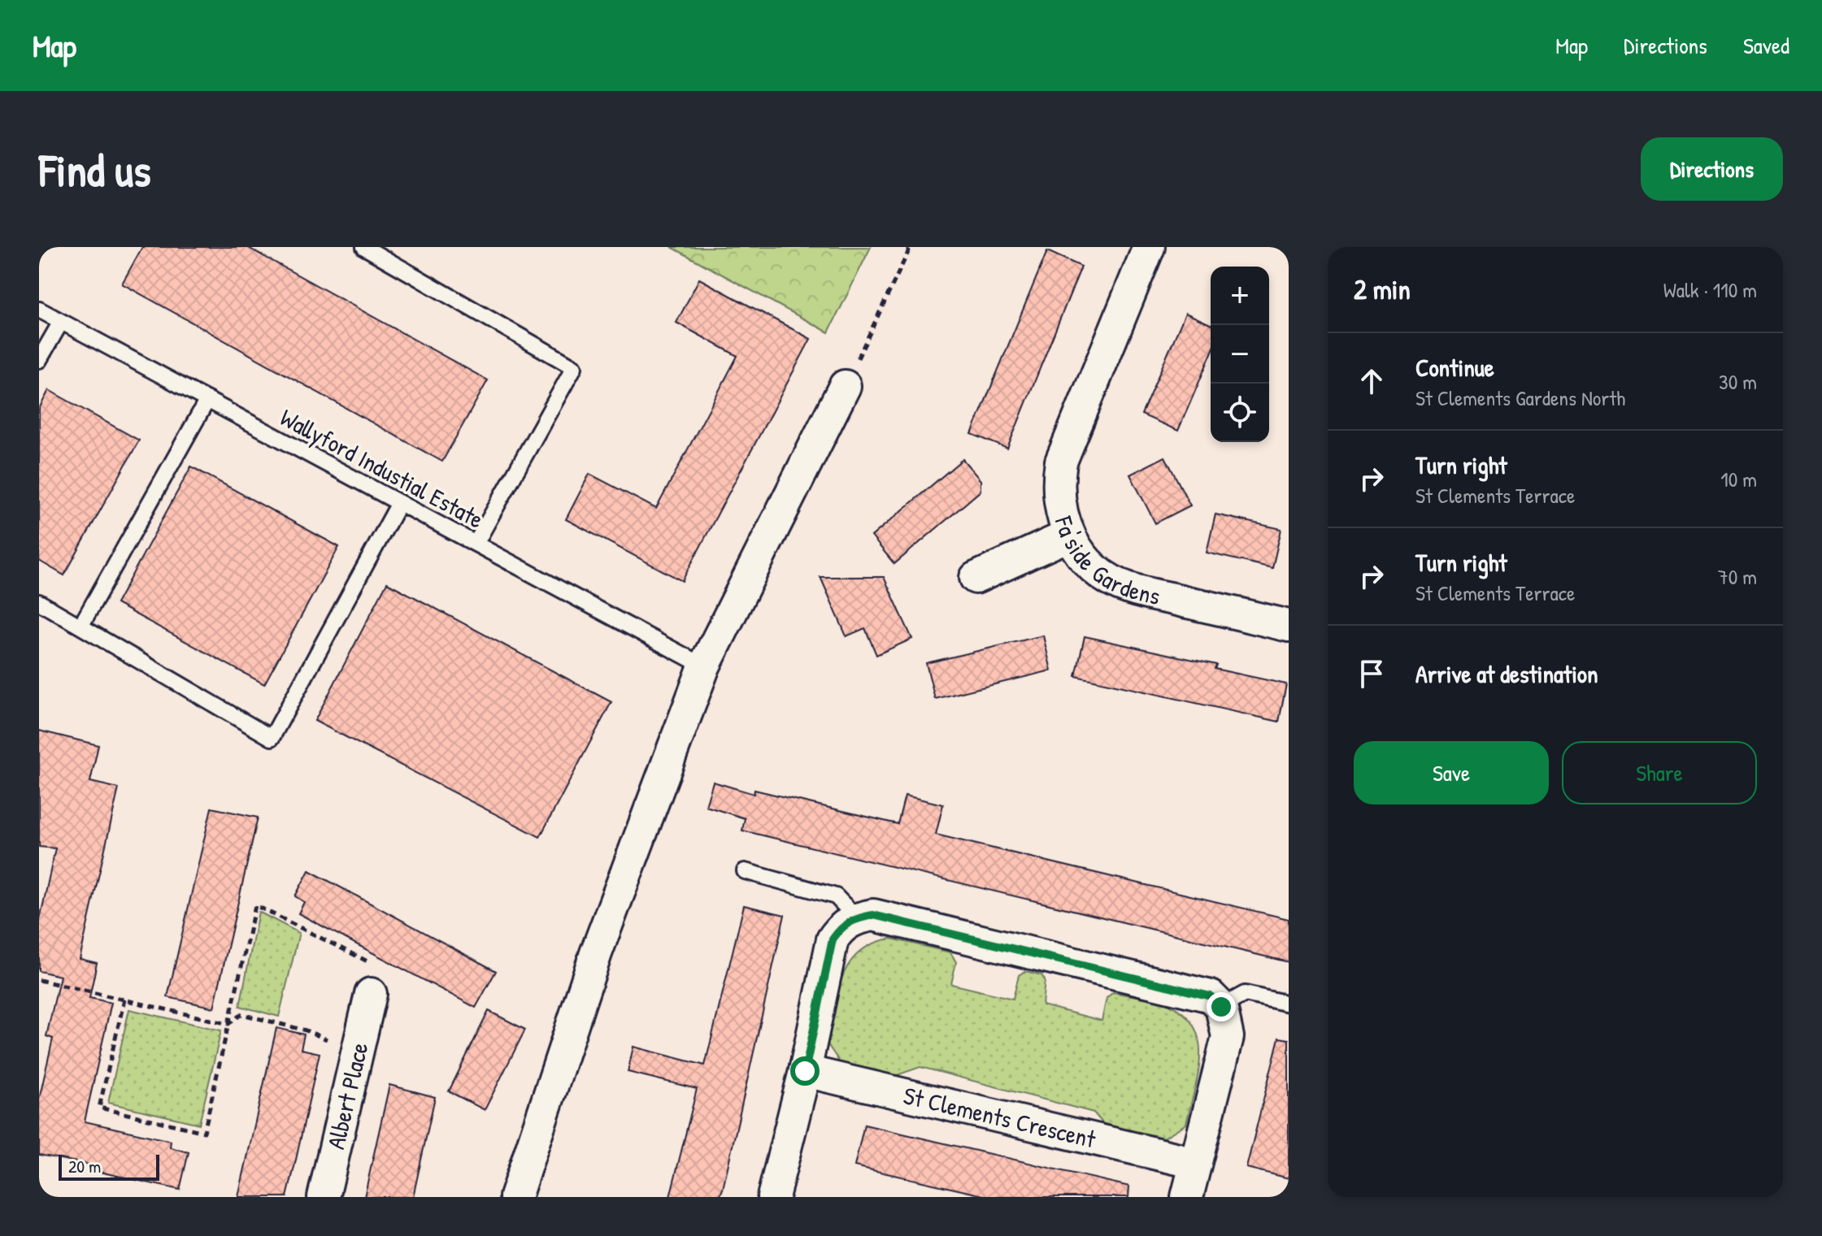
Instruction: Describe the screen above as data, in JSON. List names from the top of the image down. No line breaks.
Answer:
{"streets":{"street":["Fa'side Gardens","Albert Place","St Clements Crescent"],"lane":["Wallyford Industial Estate"]},"scale_bar":"20 m","page":{"header":"Map","nav":["Map","Directions","Saved"],"buttons":["Directions",["Save","Share"]],"title":"Find us","heading":["2 min","Walk · 110 m"],"map_buttons":["+","−"],"list":[["Continue","St Clements Gardens North","30 m"],["Turn right","St Clements Terrace","10 m"],["Turn right","St Clements Terrace","70 m"],"Arrive at destination"],"scale":"20 m"}}
